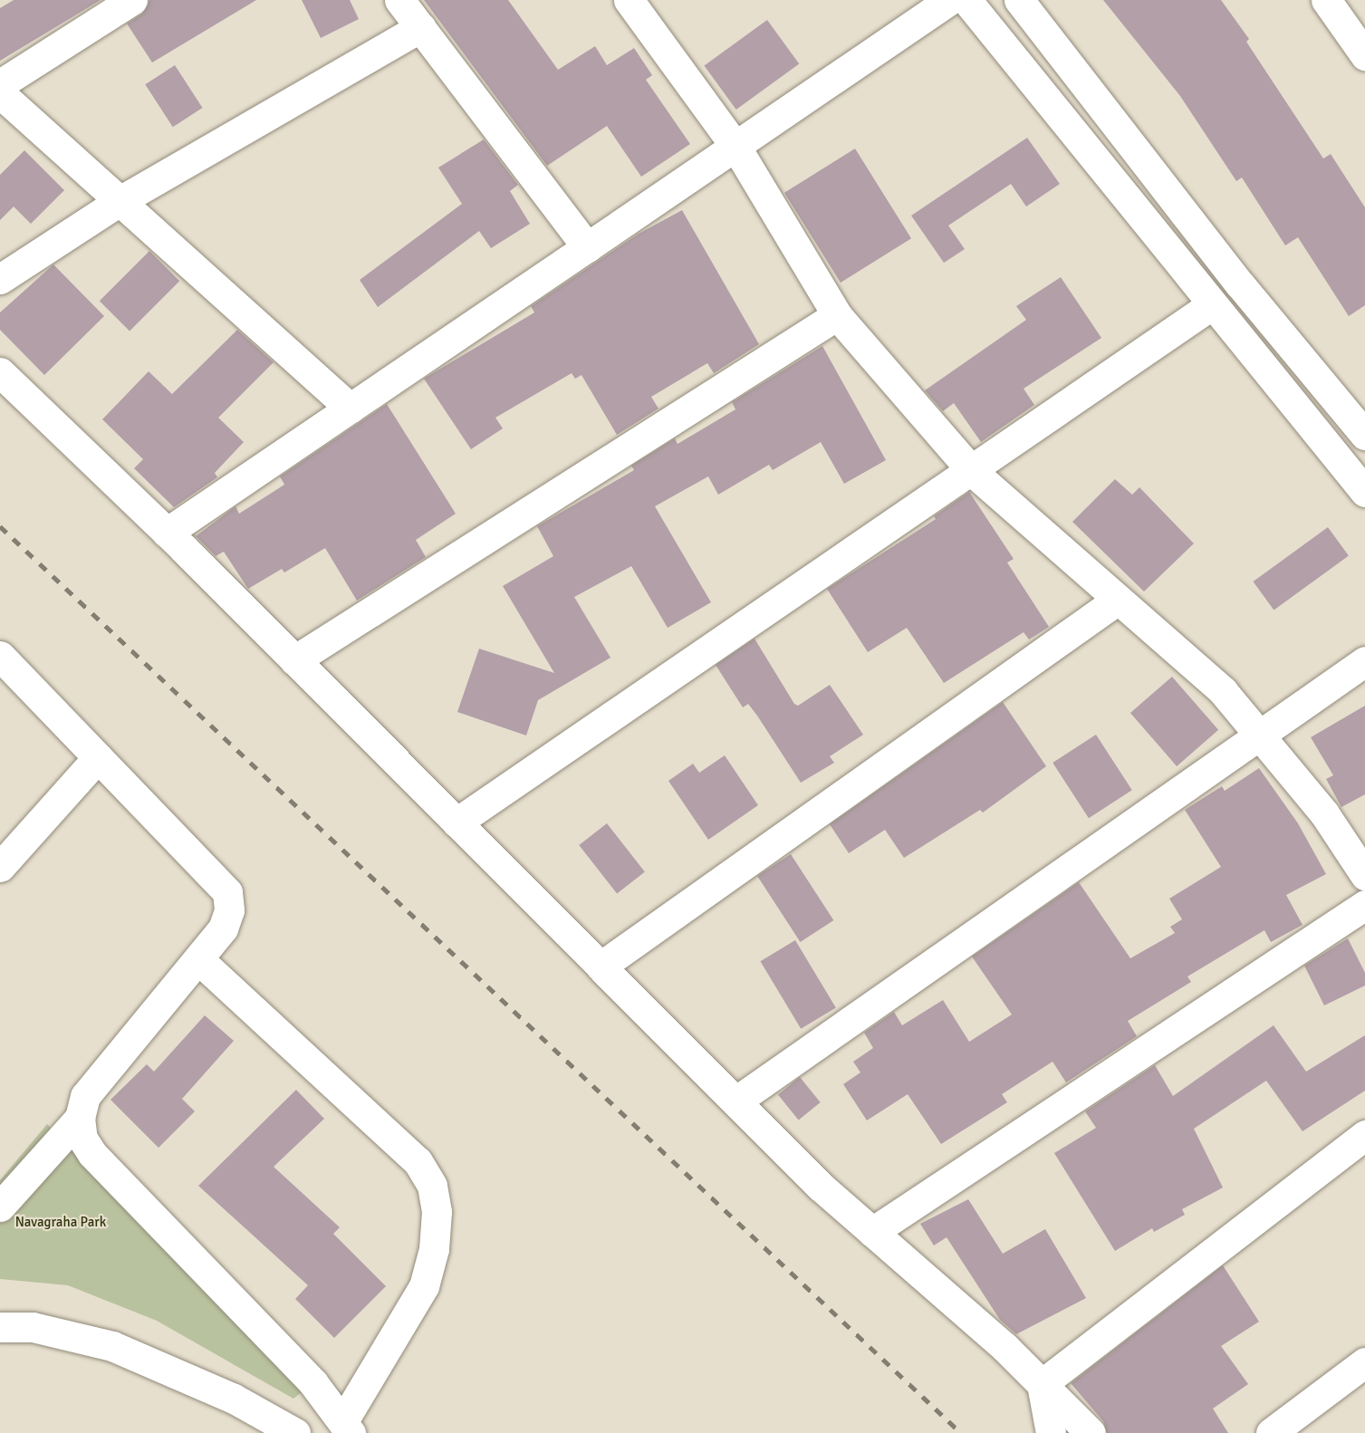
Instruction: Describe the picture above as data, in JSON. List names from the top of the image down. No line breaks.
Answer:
{"parks":["Navagraha Park"]}
